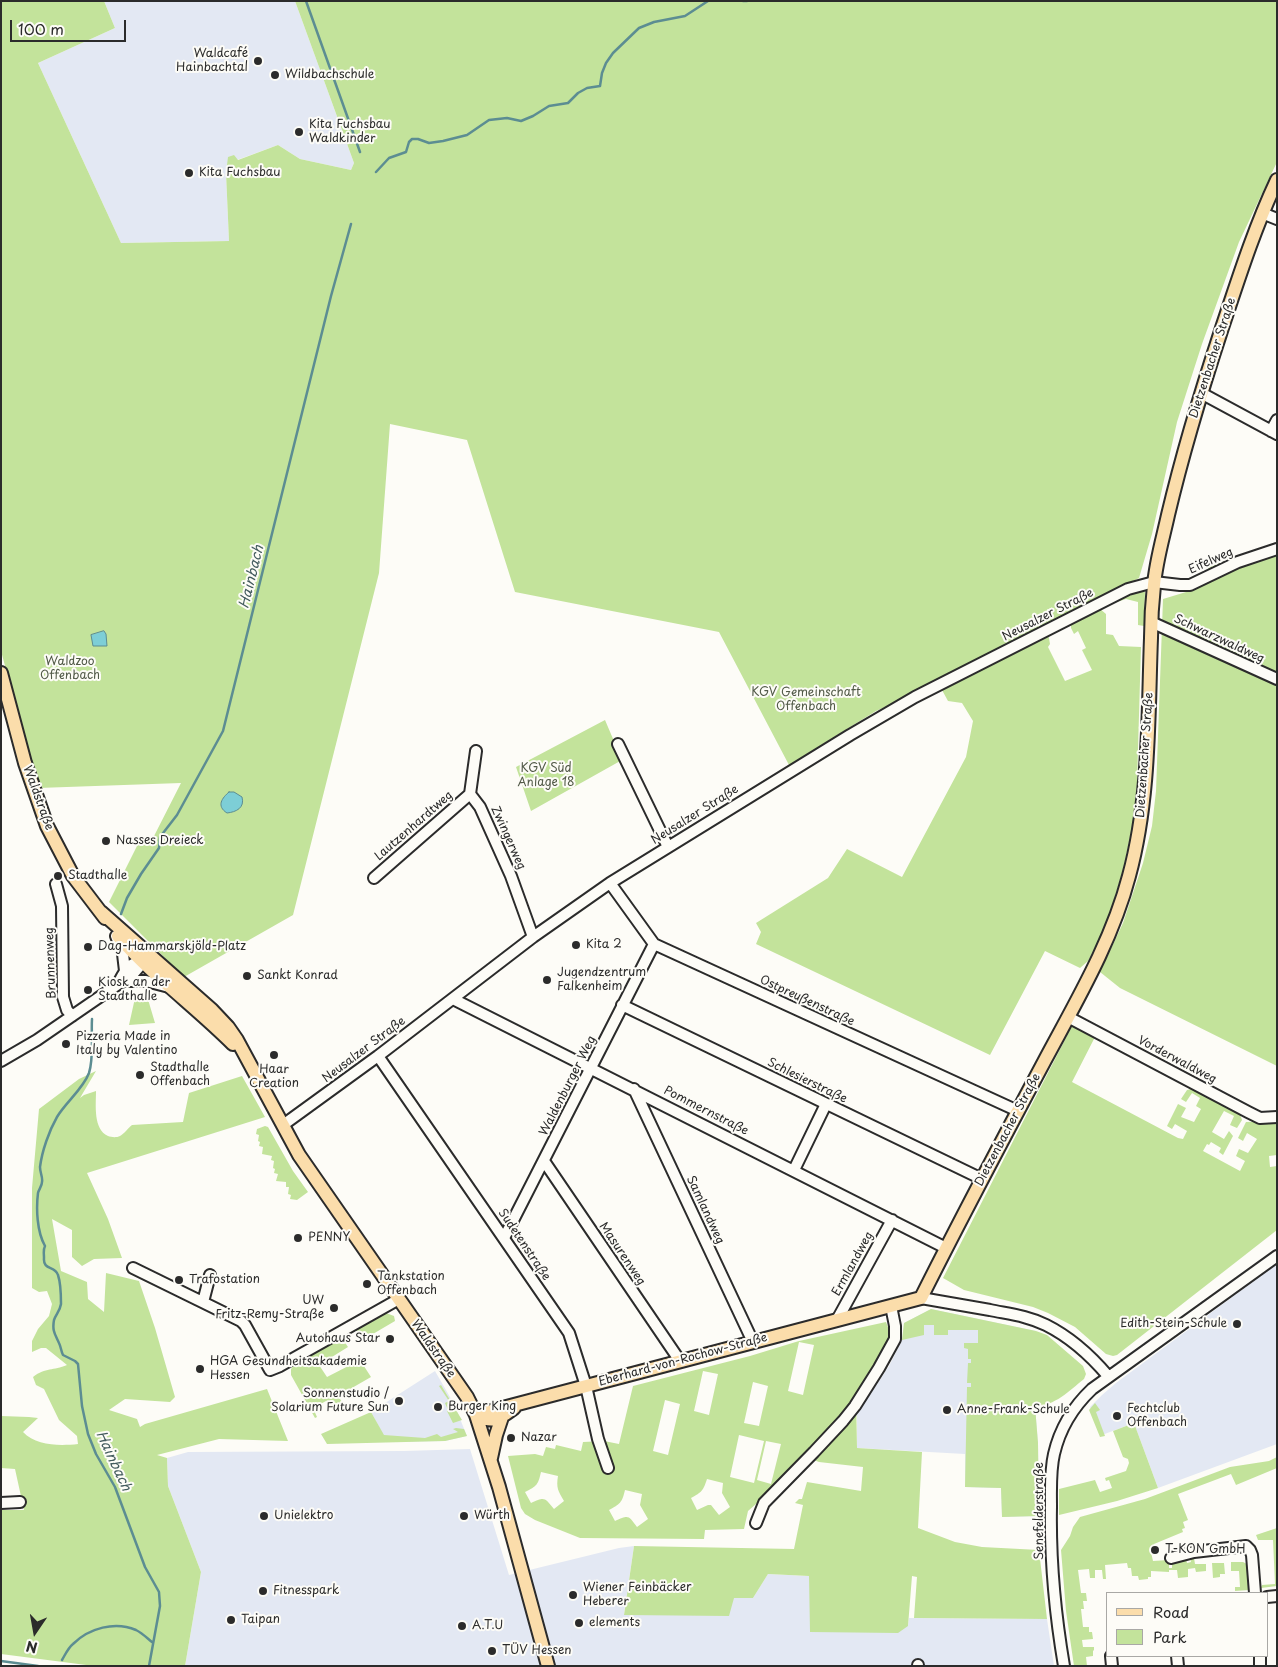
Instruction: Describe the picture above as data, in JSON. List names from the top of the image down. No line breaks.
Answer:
{"streets":{"main road":["Dietzenbacher Straße","Waldstraße","Eberhard-von-Rochow-Straße"],"street":["Eifelweg","Neusalzer Straße","Schwarzwaldweg","Lautzenhardtweg","Zwingerweg","Brunnenweg","Ostpreußenstraße","Vorderwaldweg","Schlesierstraße","Waldenburger Weg","Pommernstraße","Samlandweg","Sudetenstraße","Masurenweg","Ermlandweg","Senefelderstraße"]},"crossings":[["Dietzenbacher Straße","Eifelweg"],["Dietzenbacher Straße","Neusalzer Straße"],["Dietzenbacher Straße","Schwarzwaldweg"],["Dietzenbacher Straße","Ostpreußenstraße"],["Dietzenbacher Straße","Vorderwaldweg"],["Dietzenbacher Straße","Schlesierstraße"],["Dietzenbacher Straße","Pommernstraße"],["Dietzenbacher Straße","Eberhard-von-Rochow-Straße"],["Eifelweg","Neusalzer Straße"],["Neusalzer Straße","Waldstraße"],["Neusalzer Straße","Zwingerweg"],["Neusalzer Straße","Ostpreußenstraße"],["Neusalzer Straße","Pommernstraße"],["Neusalzer Straße","Sudetenstraße"],["Waldstraße","Eberhard-von-Rochow-Straße"],["Lautzenhardtweg","Zwingerweg"],["Ostpreußenstraße","Waldenburger Weg"],["Schlesierstraße","Waldenburger Weg"],["Waldenburger Weg","Pommernstraße"],["Waldenburger Weg","Sudetenstraße"],["Waldenburger Weg","Masurenweg"],["Pommernstraße","Samlandweg"],["Pommernstraße","Ermlandweg"],["Samlandweg","Eberhard-von-Rochow-Straße"],["Sudetenstraße","Eberhard-von-Rochow-Straße"],["Masurenweg","Eberhard-von-Rochow-Straße"],["Ermlandweg","Eberhard-von-Rochow-Straße"],["Eberhard-von-Rochow-Straße","Senefelderstraße"]],"water":["Hainbach"],"parks":["Waldzoo Offenbach","KGV Gemeinschaft Offenbach","KGV Süd Anlage 18"],"places":["Waldcafé Hainbachtal","Wildbachschule","Kita Fuchsbau Waldkinder","Kita Fuchsbau","Nasses Dreieck","Stadthalle","Kita 2","Dag-Hammarskjöld-Platz","Sankt Konrad","Jugendzentrum Falkenheim","Kiosk an der Stadthalle","Pizzeria Made in Italy by Valentino","Haar Creation","Stadthalle Offenbach","PENNY","Trafostation","Tankstation Offenbach","UW Fritz-Remy-Straße","Edith-Stein-Schule","Autohaus Star","HGA Gesundheitsakademie Hessen","Sonnenstudio / Solarium Future Sun","Burger King","Anne-Frank-Schule","Fechtclub Offenbach","Nazar","Unielektro","Würth","T-KON GmbH","Fitnesspark","Wiener Feinbäcker Heberer","Taipan","elements","A.T.U","TÜV Hessen"],"legend":["Road","Park"],"scale_bar":"100 m","north":"bottom"}
